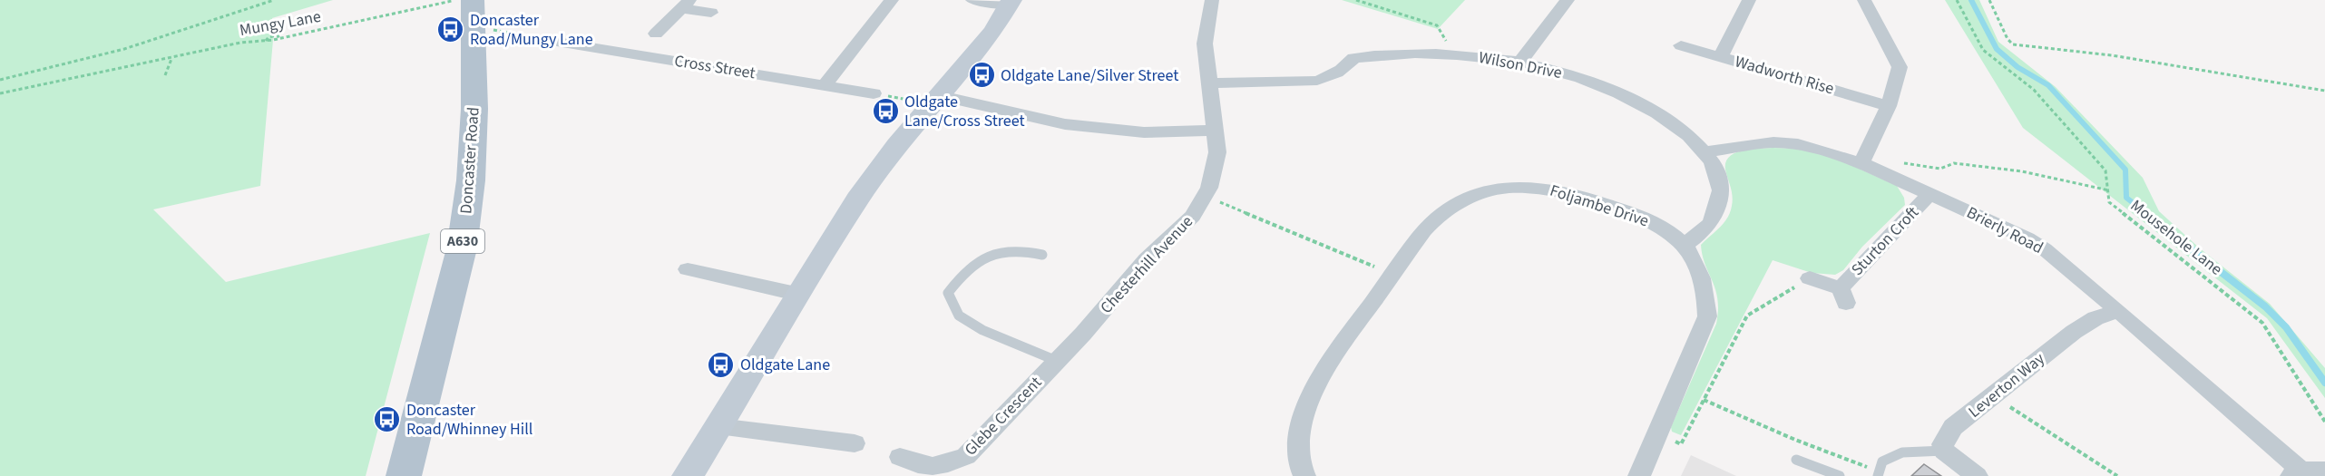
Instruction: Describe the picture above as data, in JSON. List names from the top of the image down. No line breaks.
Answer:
{"streets":{"main road":["Doncaster Road","A630"],"street":["Wilson Drive","Cross Street","Wadworth Rise","Foljambe Drive","Brierly Road","Sturton Croft","Chesterhill Avenue","Leverton Way","Glebe Crescent"],"path":["Mungy Lane","Mousehole Lane"]},"crossings":[["Wilson Drive","Foljambe Drive"],["Wilson Drive","Brierly Road"],["Wilson Drive","Chesterhill Avenue"],["Brierly Road","Sturton Croft"],["Brierly Road","Leverton Way"],["Chesterhill Avenue","Glebe Crescent"]],"places":{"bus stop":["Doncaster Road/Mungy Lane","Oldgate Lane/Silver Street","Oldgate Lane/Cross Street","Oldgate Lane","Doncaster Road/Whinney Hill"]}}
